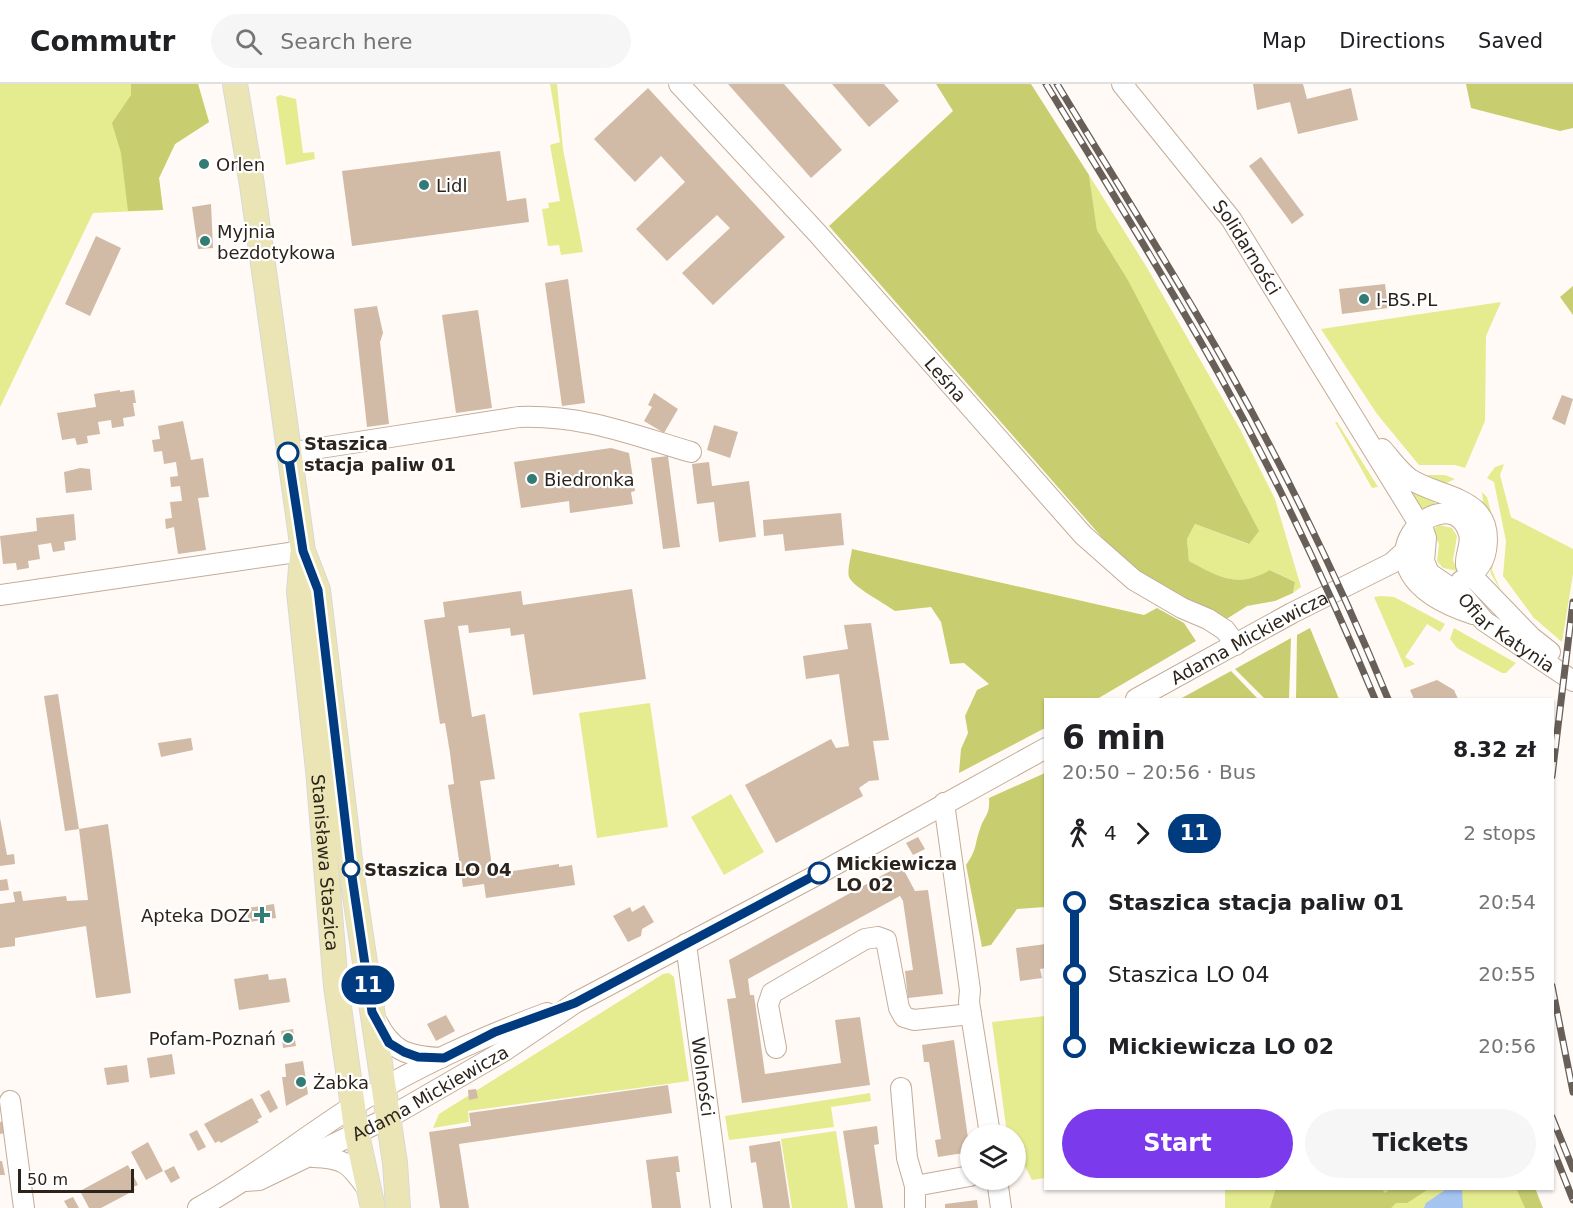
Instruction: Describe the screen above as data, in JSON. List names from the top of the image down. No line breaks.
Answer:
{"streets":{"main road":["Stanisława Staszica"],"street":["Solidarności","Leśna","Ofiar Katynia","Adama Mickiewicza","Wolności"]},"crossings":[["Solidarności","Ofiar Katynia"],["Leśna","Adama Mickiewicza"],["Ofiar Katynia","Adama Mickiewicza"],["Adama Mickiewicza","Stanisława Staszica"],["Adama Mickiewicza","Wolności"]],"places":{"other":["Orlen","Lidl","Myjnia bezdotykowa","I-BS.PL","Staszica stacja paliw 01","Biedronka","Staszica LO 04","Mickiewicza LO 02","Pofam-Poznań","Żabka"],"health":["Apteka DOZ"]},"lines":["bus line 11"],"scale_bar":"50 m","page":{"header":"Commutr","search":"Search here","nav":["Map","Directions","Saved"],"on_map":"11","heading":["6 min","20:50 – 20:56 · Bus","8.32 zł"],"legs":["4","11","2 stops"],"list":[{"name":"Staszica stacja paliw 01","value":"20:54"},{"name":"Staszica LO 04","value":"20:55"},{"name":"Mickiewicza LO 02","value":"20:56"}],"buttons":["Start","Tickets"],"scale":"50 m"}}
